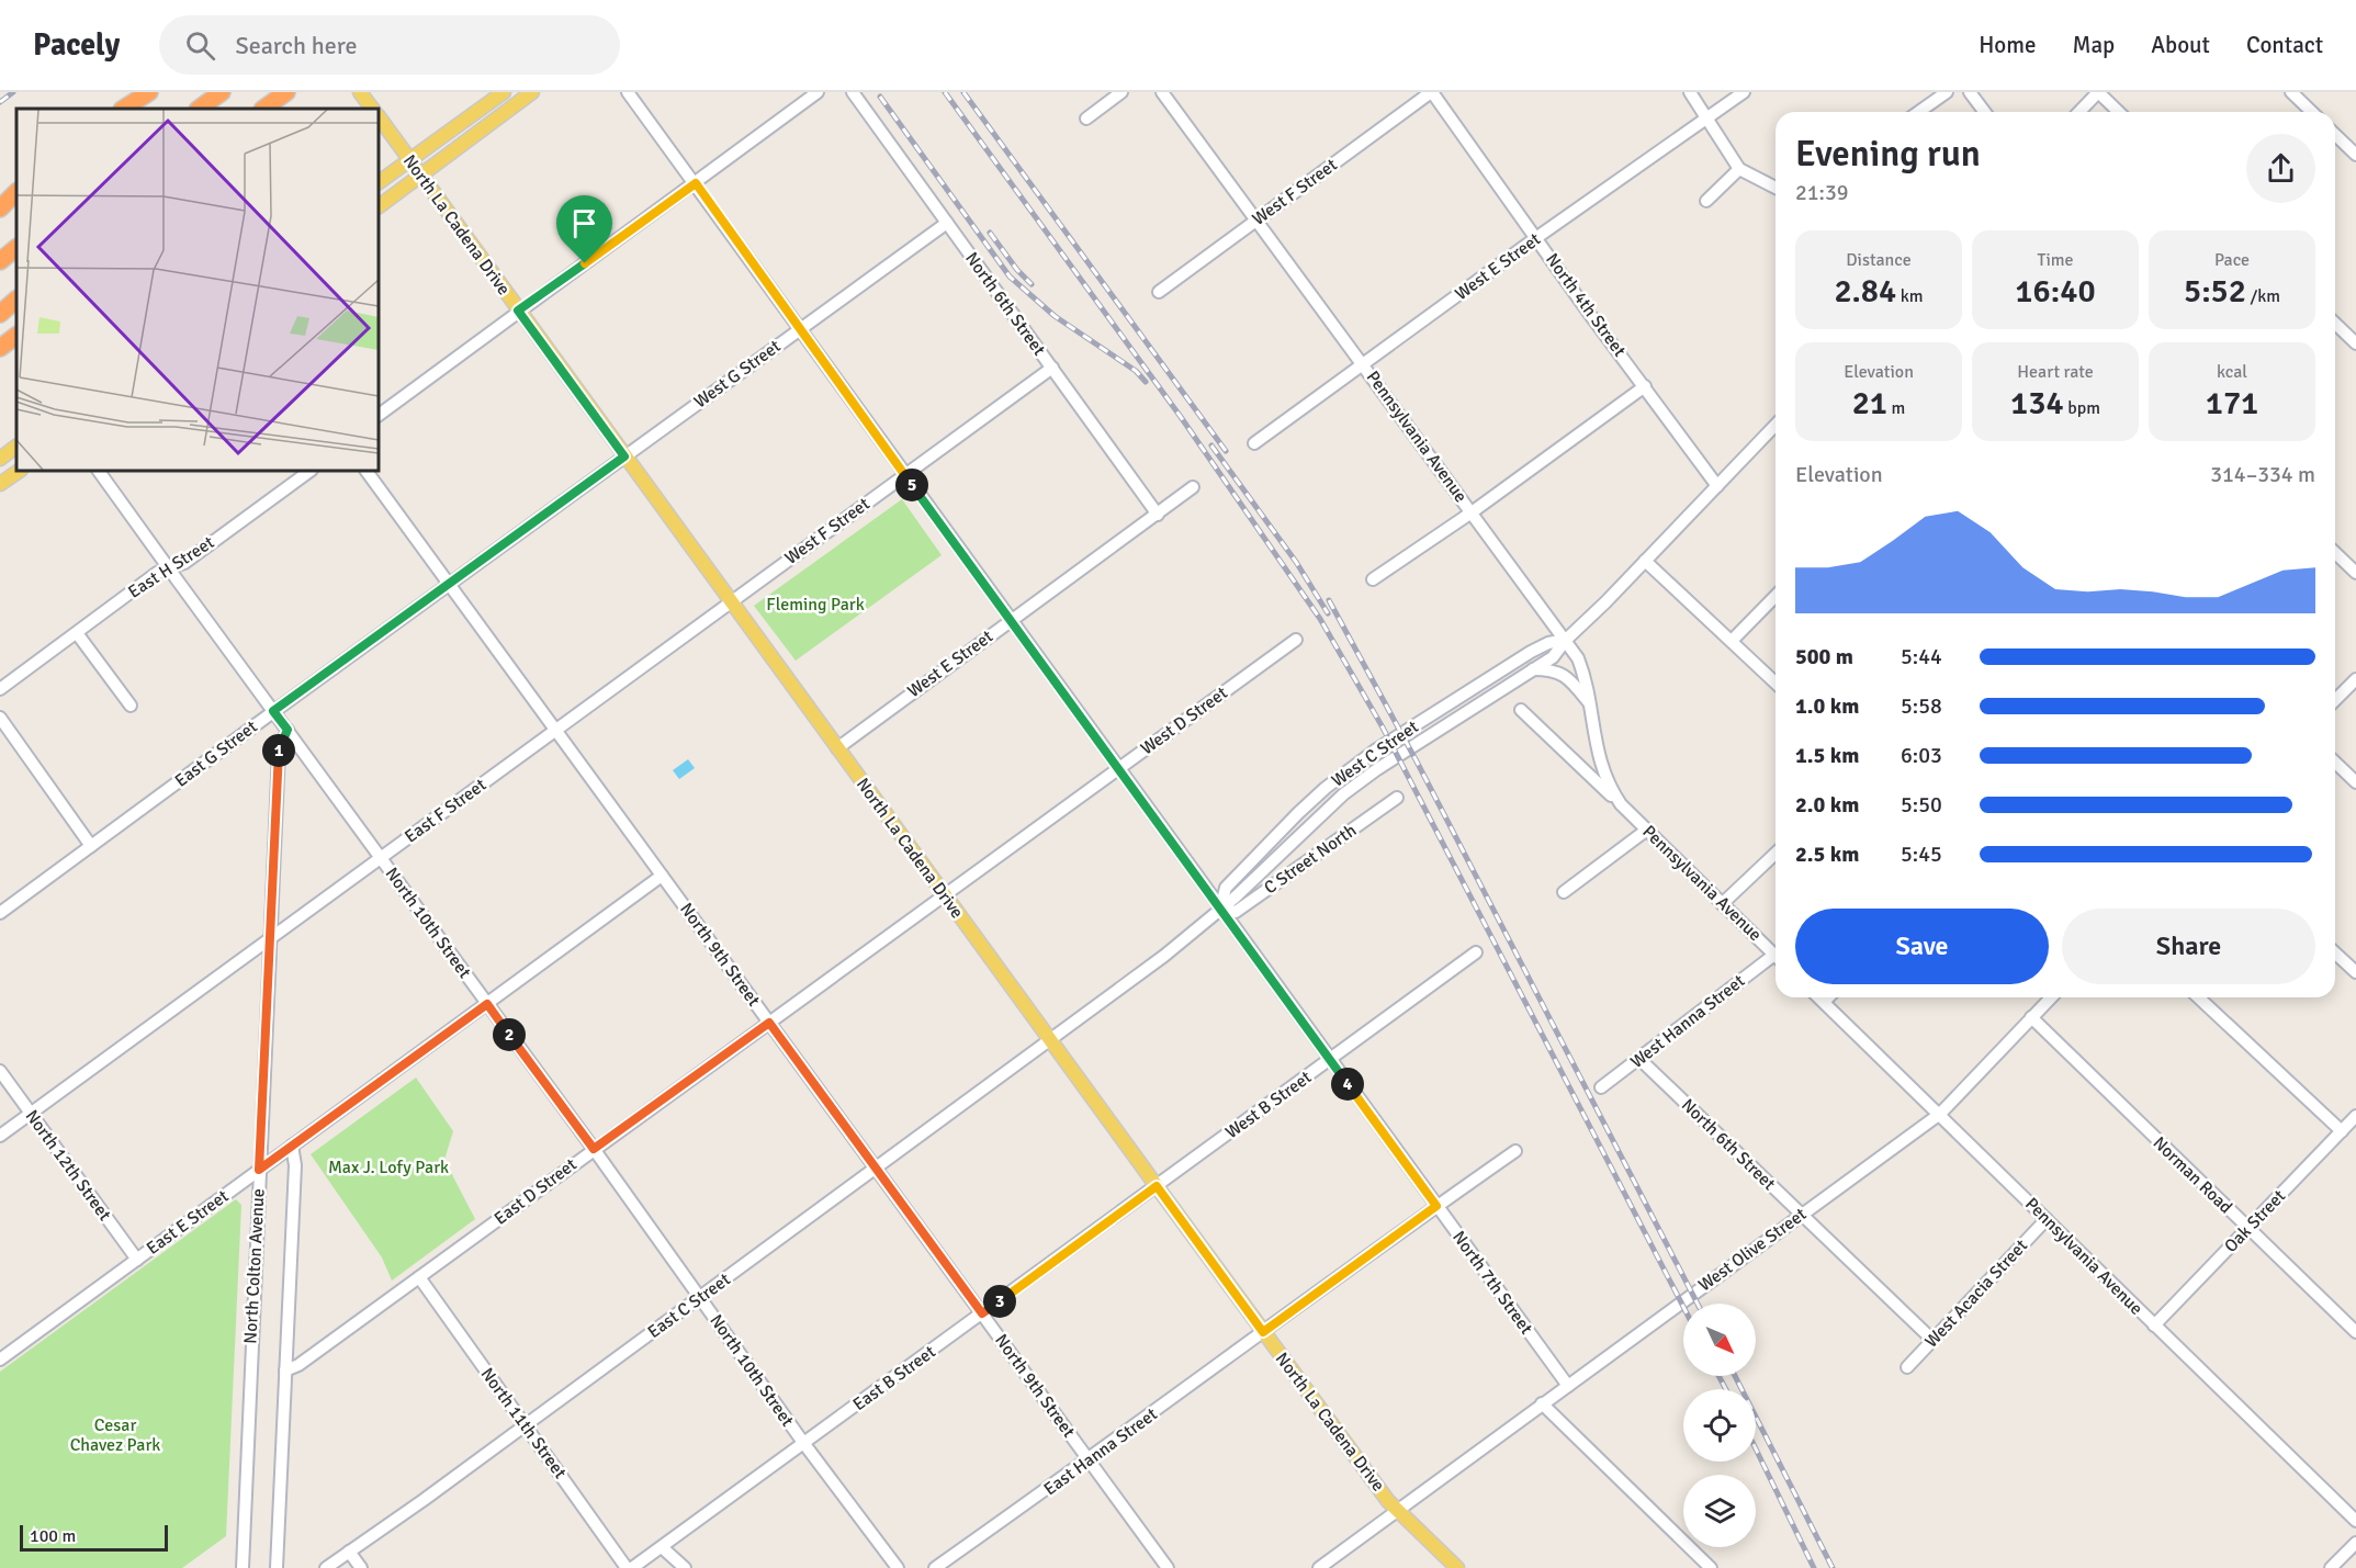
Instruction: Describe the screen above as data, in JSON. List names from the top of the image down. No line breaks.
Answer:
{"streets":{"main road":["North La Cadena Drive"],"street":["West F Street","West E Street","North 6th Street","North 4th Street","West G Street","Pennsylvania Avenue","East H Street","West D Street","East G Street","West C Street","East F Street","C Street North","North 10th Street","North 9th Street","West Hanna Street","West B Street","North 12th Street","Norman Road","East D Street","Oak Street","East E Street","West Olive Street","North Colton Avenue","North 7th Street","West Acacia Street","East C Street","East B Street","North 11th Street","East Hanna Street"]},"crossings":[["West F Street","North La Cadena Drive"],["West F Street","North 6th Street"],["West F Street","North 4th Street"],["West F Street","Pennsylvania Avenue"],["West F Street","East F Street"],["West F Street","North 7th Street"],["North La Cadena Drive","West E Street"],["North La Cadena Drive","West G Street"],["North La Cadena Drive","West D Street"],["North La Cadena Drive","East G Street"],["North La Cadena Drive","West C Street"],["North La Cadena Drive","East F Street"],["North La Cadena Drive","West B Street"],["North La Cadena Drive","East D Street"],["North La Cadena Drive","West Olive Street"],["North La Cadena Drive","East C Street"],["North La Cadena Drive","East B Street"],["North La Cadena Drive","East Hanna Street"],["West E Street","North 6th Street"],["West E Street","North 4th Street"],["West E Street","Pennsylvania Avenue"],["West E Street","North 7th Street"],["North 6th Street","West G Street"],["North 6th Street","West Hanna Street"],["North 6th Street","West Olive Street"],["North 6th Street","West Acacia Street"],["North 4th Street","West C Street"],["West G Street","East G Street"],["West G Street","North 7th Street"],["Pennsylvania Avenue","West C Street"],["Pennsylvania Avenue","Oak Street"],["Pennsylvania Avenue","West Olive Street"],["Pennsylvania Avenue","West Acacia Street"],["East H Street","North 10th Street"],["West D Street","East D Street"],["West D Street","North 7th Street"],["East G Street","North 10th Street"],["East G Street","North 9th Street"],["West C Street","C Street North"],["West C Street","North 7th Street"],["West C Street","East C Street"],["East F Street","North 10th Street"],["East F Street","North 9th Street"],["East F Street","North 12th Street"],["East F Street","North Colton Avenue"],["C Street North","North 7th Street"],["North 10th Street","East D Street"],["North 10th Street","East E Street"],["North 10th Street","North Colton Avenue"],["North 10th Street","East C Street"],["North 10th Street","East B Street"],["North 9th Street","East D Street"],["North 9th Street","East E Street"],["North 9th Street","East C Street"],["North 9th Street","East B Street"],["North 9th Street","East Hanna Street"],["West B Street","North 7th Street"],["West B Street","East B Street"],["North 12th Street","East E Street"],["Norman Road","Oak Street"],["Norman Road","West Olive Street"],["East D Street","North Colton Avenue"],["East D Street","North 11th Street"],["East E Street","North Colton Avenue"],["West Olive Street","North 7th Street"],["East C Street","North 11th Street"],["East B Street","North 11th Street"]],"parks":["Fleming Park","Max J. Lofy Park","Cesar Chavez Park"],"scale_bar":"100 m","north":"bottom right","page":{"header":"Pacely","search":"Search here","nav":["Home","Map","About","Contact"],"heading":["Evening run","21:39"],"stats":[["Distance","2.84 km"],["Time","16:40"],["Pace","5:52 /km"],["Elevation","21 m"],["Heart rate","134 bpm"],["kcal","171"]],"chart":["Elevation","314–334 m"],"pins":["5","1","2","4","3"],"list":[{"name":"500 m","note":"5:44"},{"name":"1.0 km","note":"5:58"},{"name":"1.5 km","note":"6:03"},{"name":"2.0 km","note":"5:50"},{"name":"2.5 km","note":"5:45"}],"buttons":["Save","Share"],"scale":"100 m"}}
